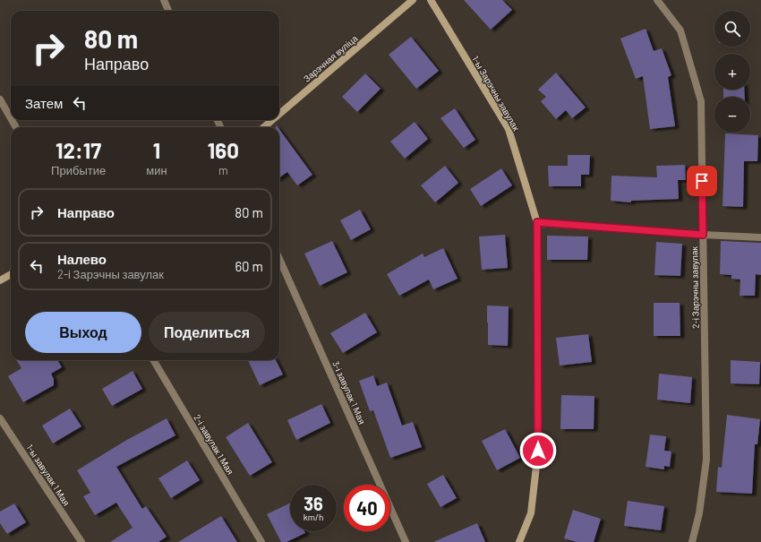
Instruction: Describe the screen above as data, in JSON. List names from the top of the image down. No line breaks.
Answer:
{"streets":{"street":["Зарэчная вуліца","1-ы Зарэчны завулак","2-і Зарэчны завулак","3-і завулак 1 Мая","2-і завулак 1 Мая","1-ы завулак 1 Мая"]},"page":{"map_buttons":["+","−"],"turn":["80 m","Направо"],"then":"Затем","eta":["12:17","Прибытие","1","мин","160","m"],"list":[{"name":"Направо","value":"80 m"},{"name":"Налево","note":"2-і Зарэчны завулак","value":"60 m"}],"buttons":["Выход","Поделиться"],"speed":"36 km/h","limit":"40"}}
